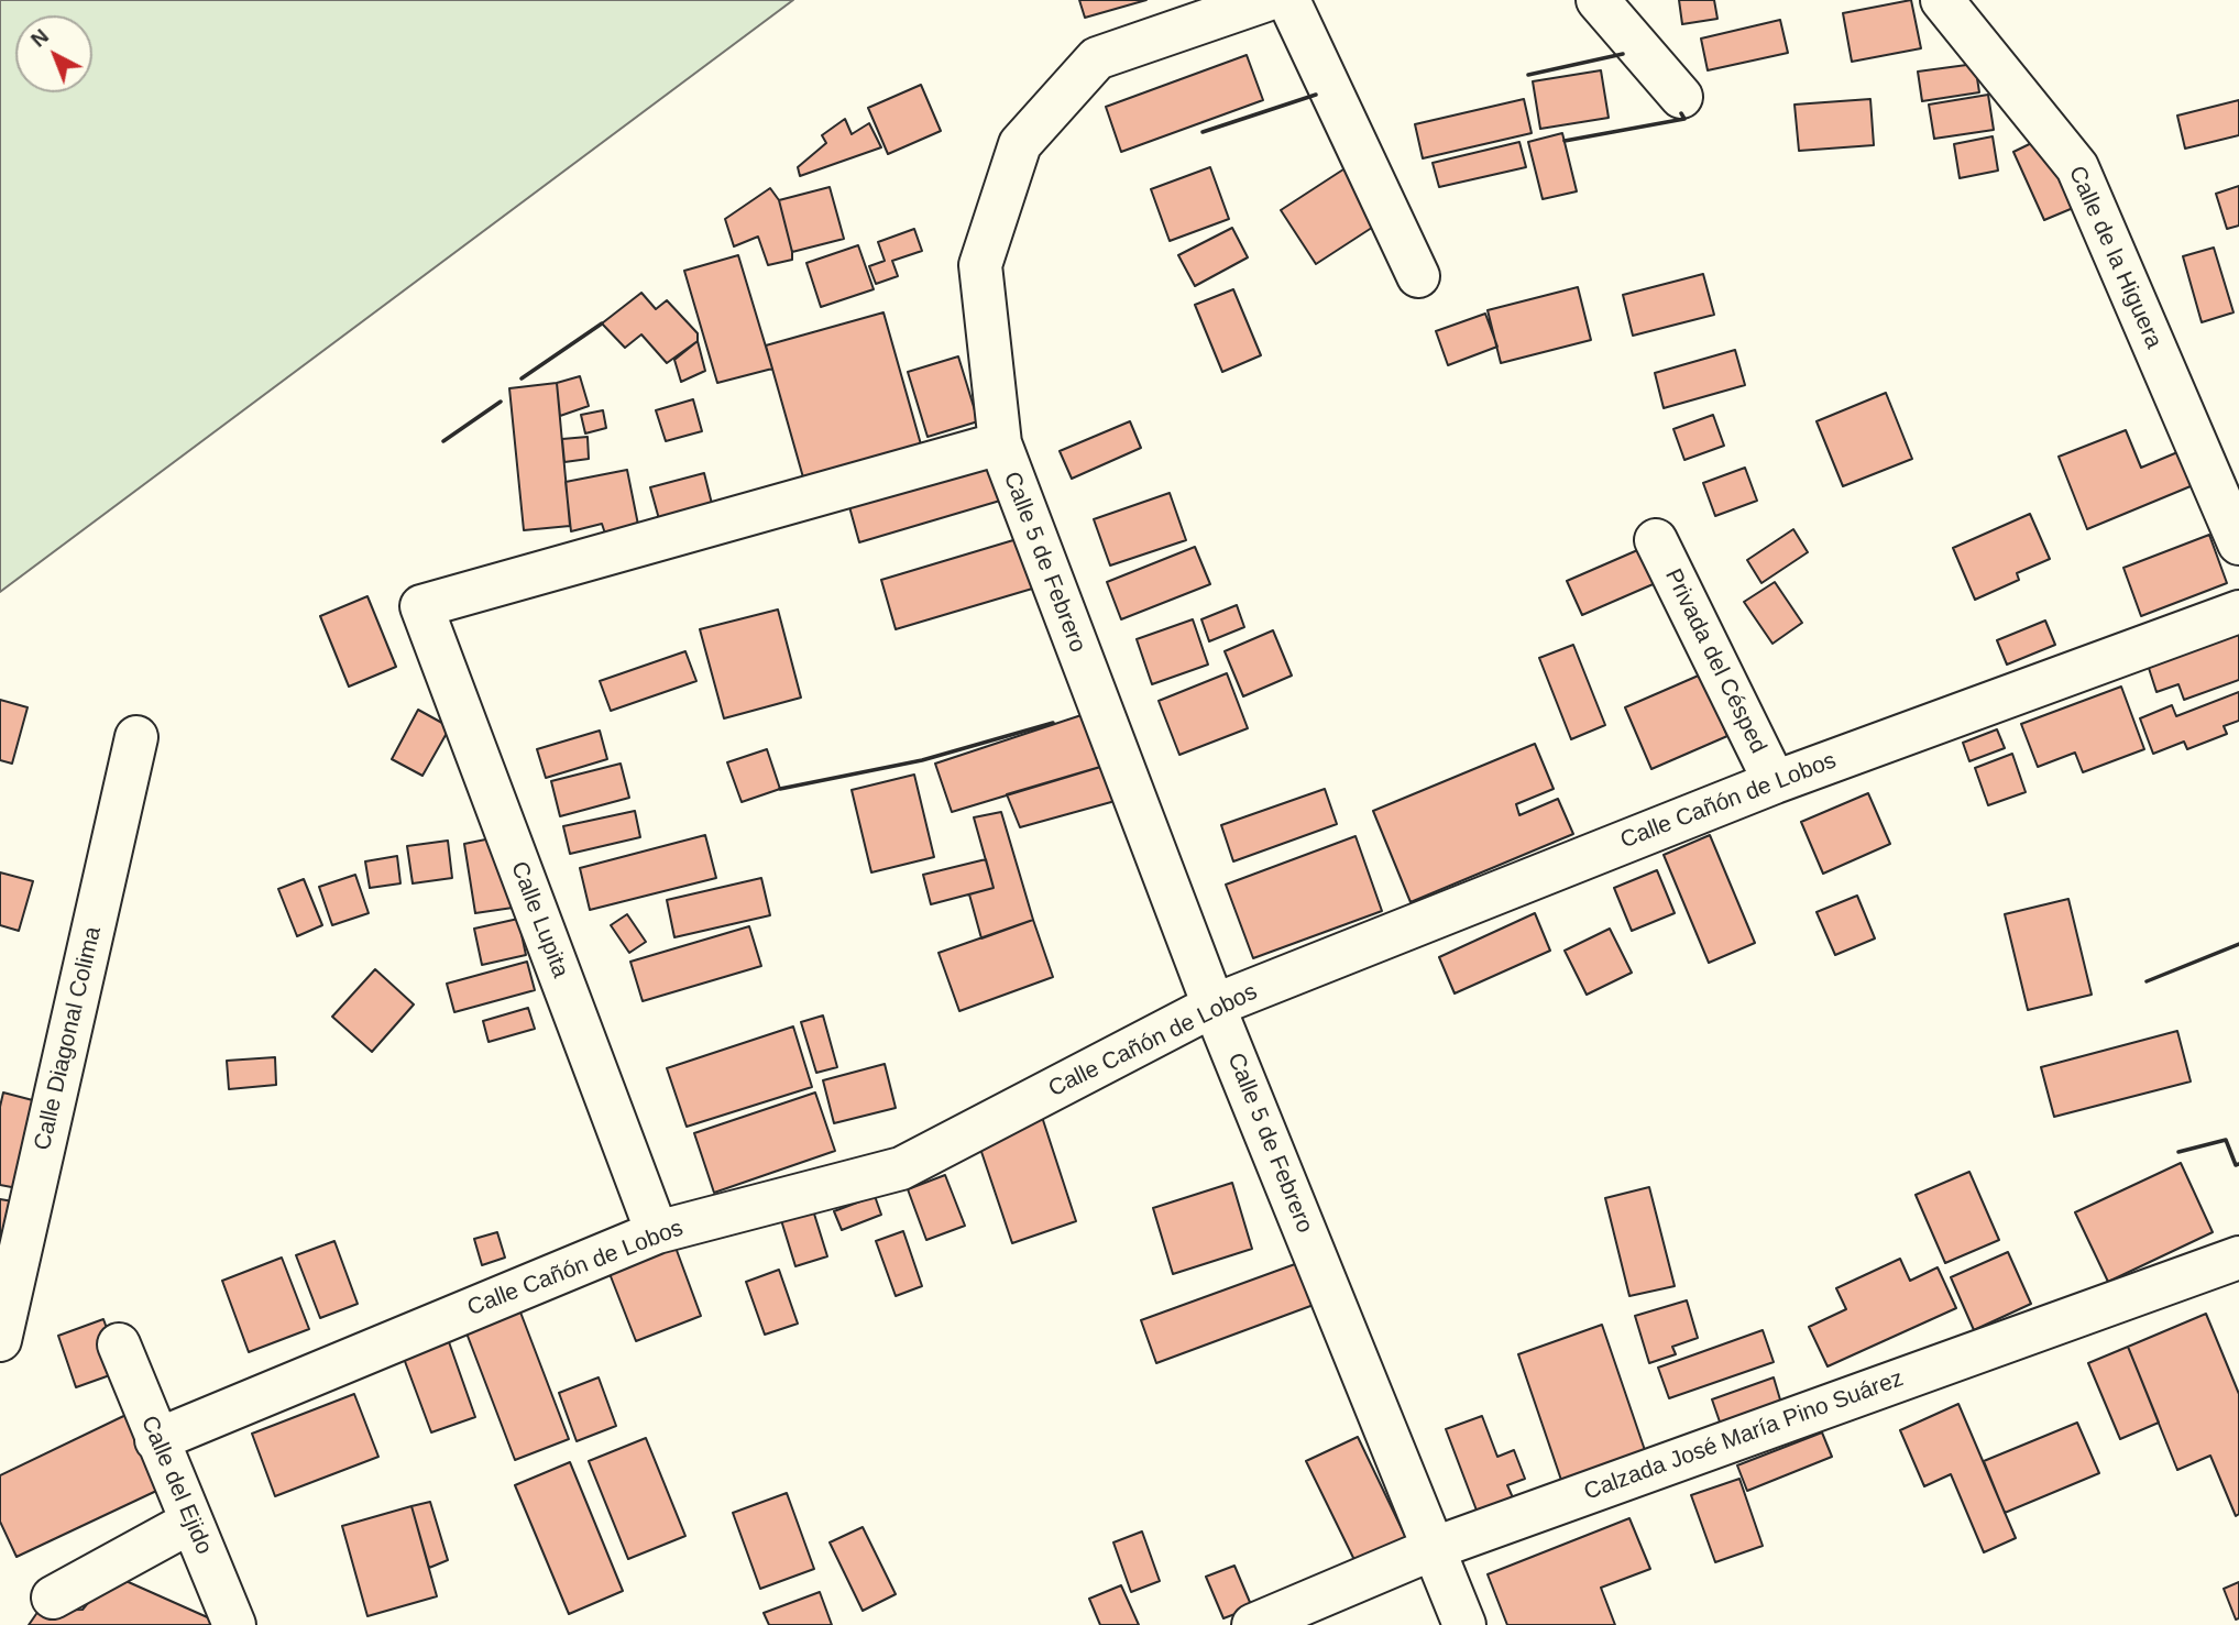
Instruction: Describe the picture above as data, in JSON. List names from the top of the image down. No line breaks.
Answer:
{"streets":{"street":["Calle de la Higuera","Calle 5 de Febrero","Privada del Césped","Calle Cañón de Lobos","Calle Lupita","Calle Diagonal Colima","Calzada José María Pino Suárez","Calle del Ejido"]},"crossings":[["Calle 5 de Febrero","Calle Cañón de Lobos"],["Calle 5 de Febrero","Calle Lupita"],["Calle 5 de Febrero","Calzada José María Pino Suárez"],["Privada del Césped","Calle Cañón de Lobos"],["Calle Cañón de Lobos","Calle Lupita"],["Calle Cañón de Lobos","Calle del Ejido"]],"north":"top left"}
